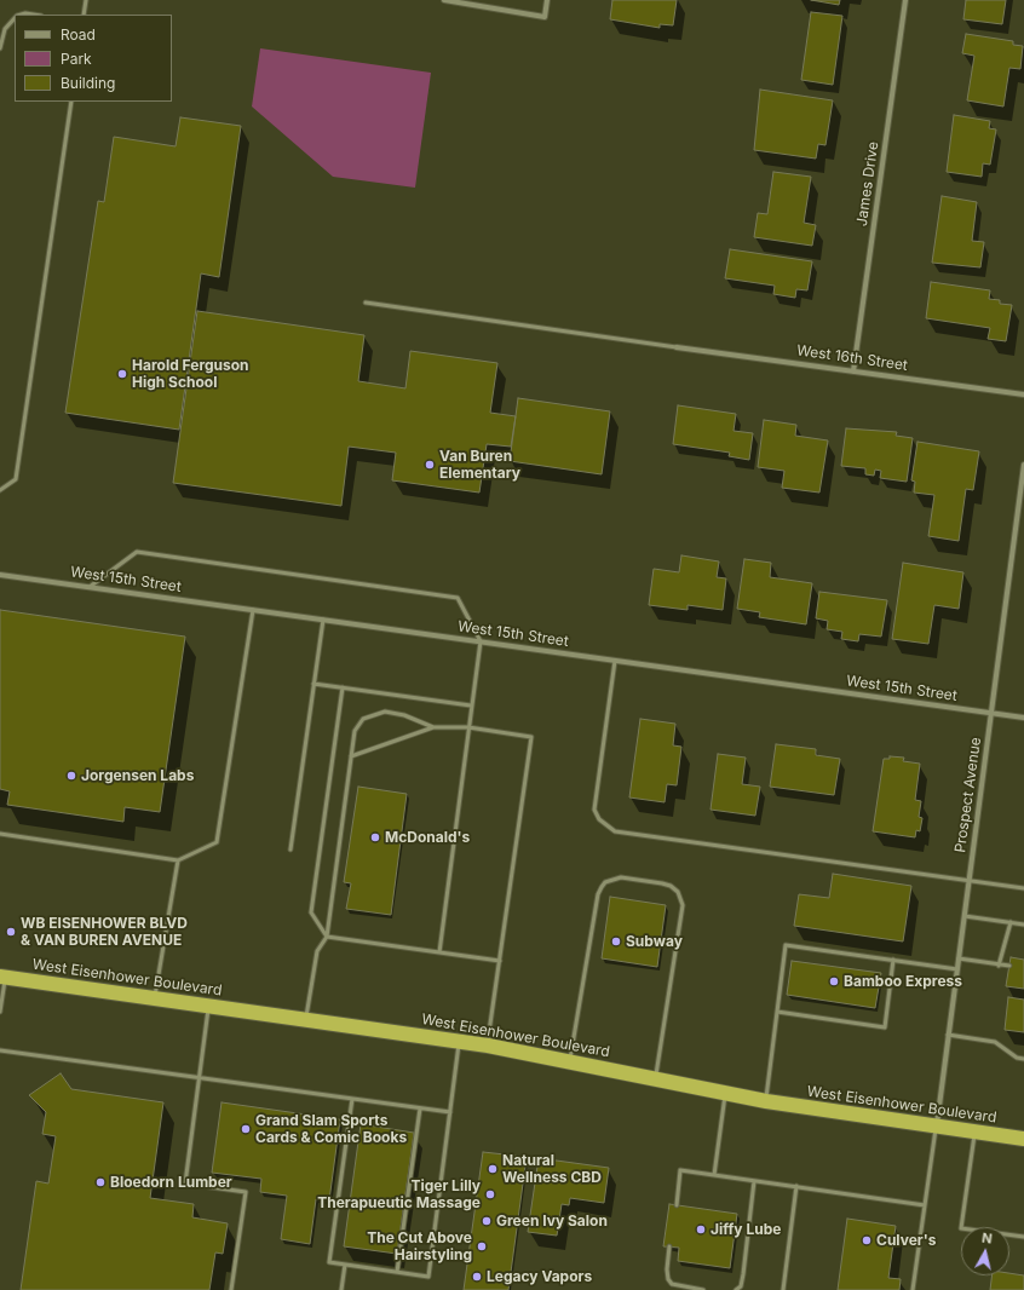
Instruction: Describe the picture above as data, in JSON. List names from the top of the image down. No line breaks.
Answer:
{"streets":{"highway":["West Eisenhower Boulevard"],"street":["James Drive","West 16th Street","West 15th Street","Prospect Avenue"]},"crossings":[["James Drive","West 16th Street"],["West 15th Street","Prospect Avenue"],["Prospect Avenue","West Eisenhower Boulevard"]],"places":["Harold Ferguson High School","Van Buren Elementary","Jorgensen Labs","McDonald's","WB EISENHOWER BLVD & VAN BUREN AVENUE","Subway","Bamboo Express","Grand Slam Sports Cards & Comic Books","Natural Wellness CBD","Bloedorn Lumber","Tiger Lilly Therapueutic Massage","Green Ivy Salon","Jiffy Lube","Culver's","The Cut Above Hairstyling","Legacy Vapors"],"legend":["Road","Park","Building"],"north":"top"}
